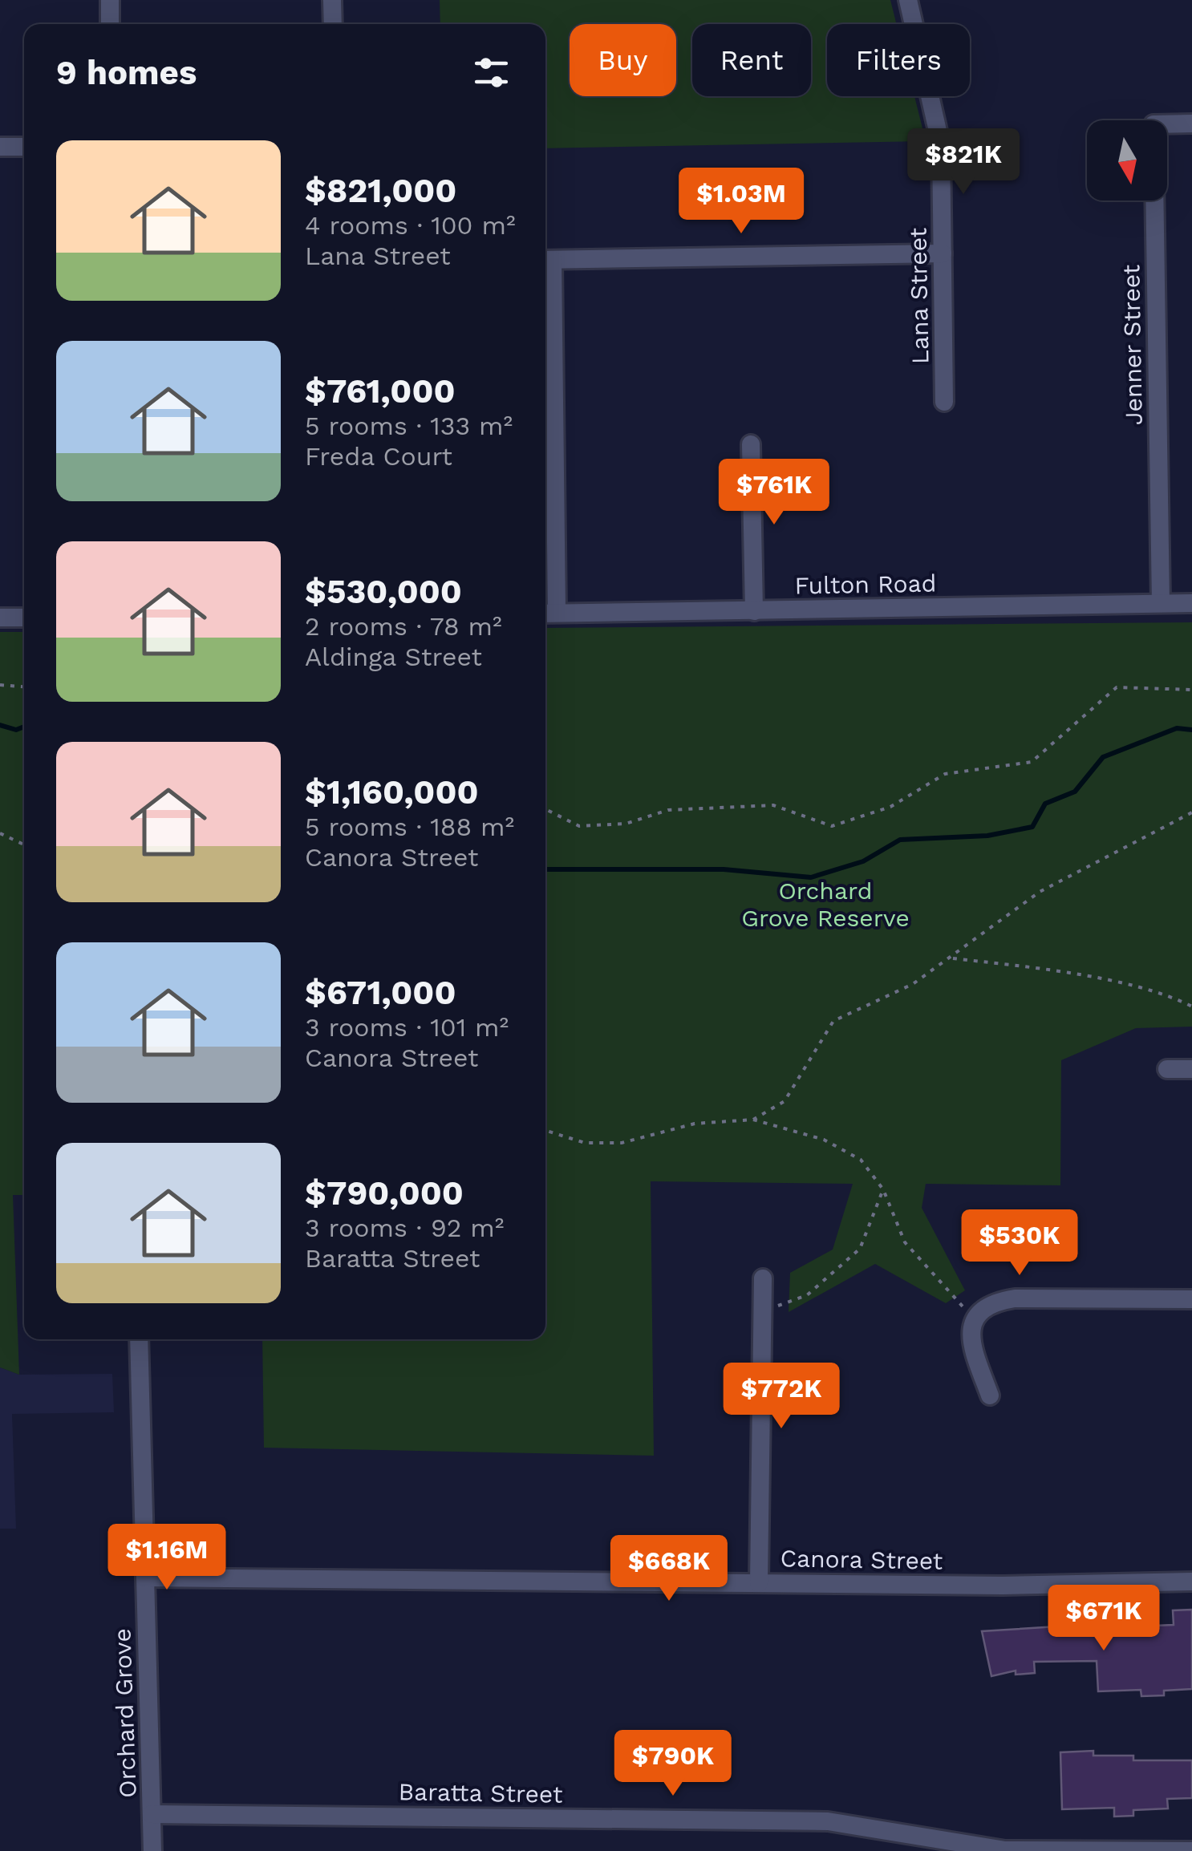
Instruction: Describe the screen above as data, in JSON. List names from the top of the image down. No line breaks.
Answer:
{"streets":{"street":["Lana Street","Jenner Street","Fulton Road","Canora Street","Orchard Grove","Baratta Street"]},"crossings":[["Jenner Street","Fulton Road"],["Canora Street","Orchard Grove"],["Orchard Grove","Baratta Street"]],"parks":["Orchard Grove Reserve"],"north":"bottom","page":{"chip":["Buy","Rent","Filters"],"heading":"9 homes","list":[{"name":"$821,000","note":"4 rooms · 100 m² · Lana Street"},{"name":"$761,000","note":"5 rooms · 133 m² · Freda Court"},{"name":"$530,000","note":"2 rooms · 78 m² · Aldinga Street"},{"name":"$1,160,000","note":"5 rooms · 188 m² · Canora Street"},{"name":"$671,000","note":"3 rooms · 101 m² · Canora Street"},{"name":"$790,000","note":"3 rooms · 92 m² · Baratta Street"}],"price":["$821K","$1.03M","$761K","$530K","$772K","$1.16M","$668K","$671K","$790K"]}}
